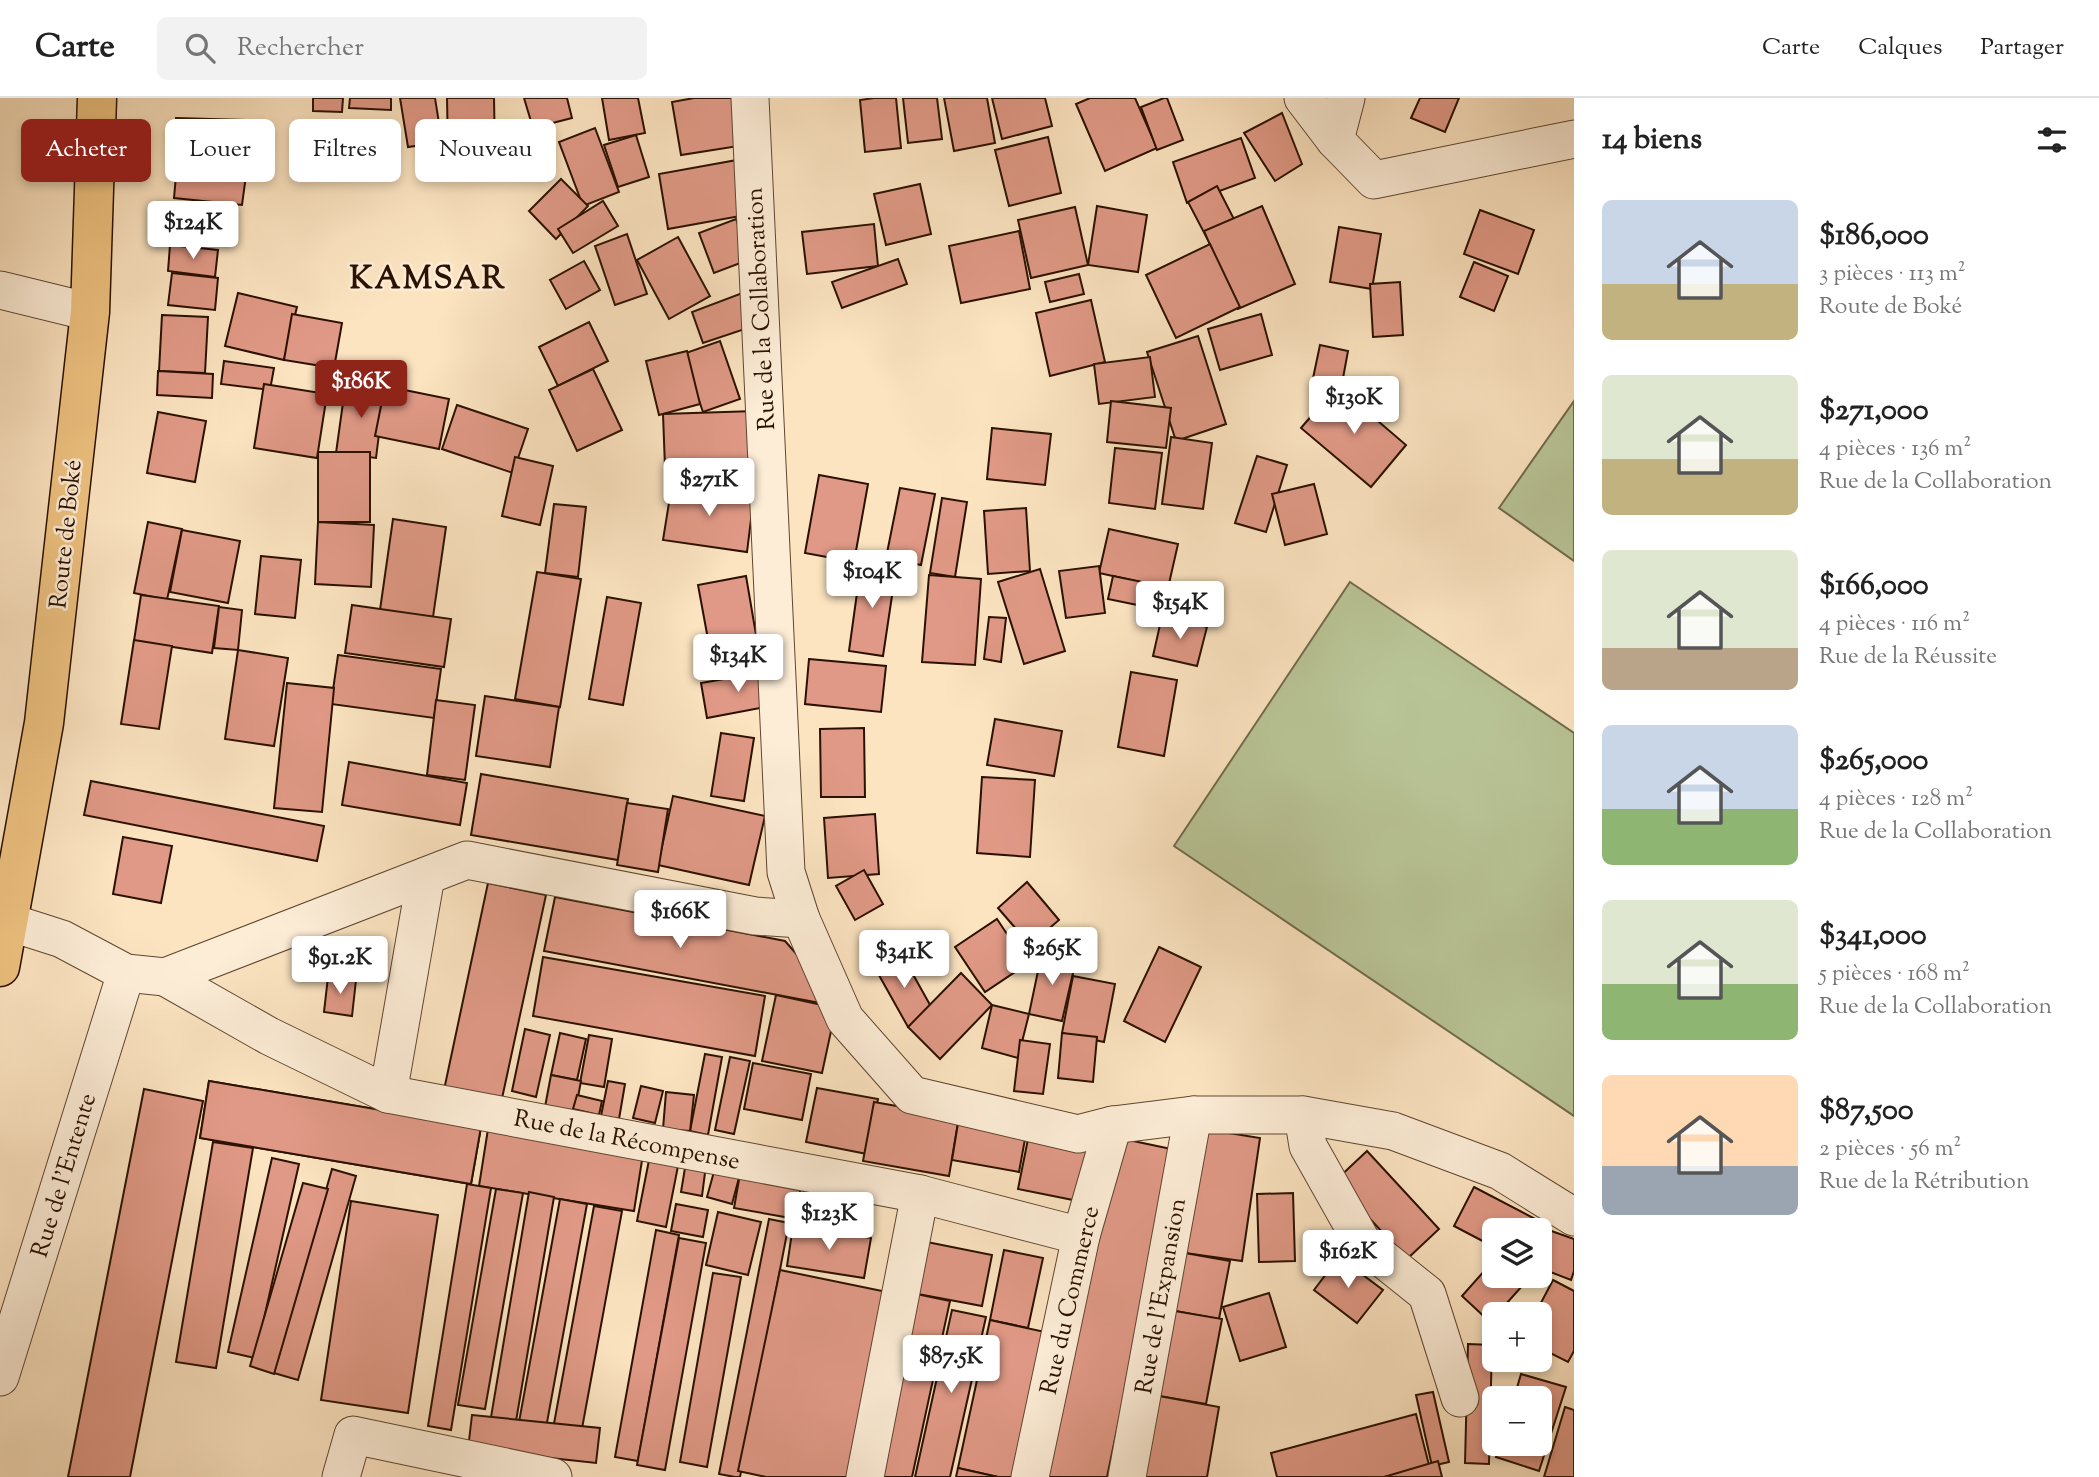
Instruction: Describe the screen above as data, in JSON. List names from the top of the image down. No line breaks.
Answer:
{"streets":{"main road":["Route de Boké"],"street":["Rue de la Collaboration","Rue de la Récompense","Rue de l'Entente","Rue de l'Expansion","Rue du Commerce"]},"crossings":[["Rue de la Collaboration","Rue de l'Expansion"],["Rue de la Collaboration","Rue du Commerce"],["Rue de la Récompense","Rue du Commerce"]],"districts":["KAMSAR"],"page":{"header":"Carte","search":"Rechercher","nav":["Carte","Calques","Partager"],"heading":"14 biens","chip":["Acheter","Louer","Filtres","Nouveau"],"list":[{"name":"$186,000","note":"3 pièces · 113 m² · Route de Boké"},{"name":"$271,000","note":"4 pièces · 136 m² · Rue de la Collaboration"},{"name":"$166,000","note":"4 pièces · 116 m² · Rue de la Réussite"},{"name":"$265,000","note":"4 pièces · 128 m² · Rue de la Collaboration"},{"name":"$341,000","note":"5 pièces · 168 m² · Rue de la Collaboration"},{"name":"$87,500","note":"2 pièces · 56 m² · Rue de la Rétribution"}],"price":["$124K","$186K","$130K","$271K","$104K","$154K","$134K","$166K","$265K","$341K","$91.2K","$123K","$162K","$87.5K"],"map_buttons":["+","−"]}}
